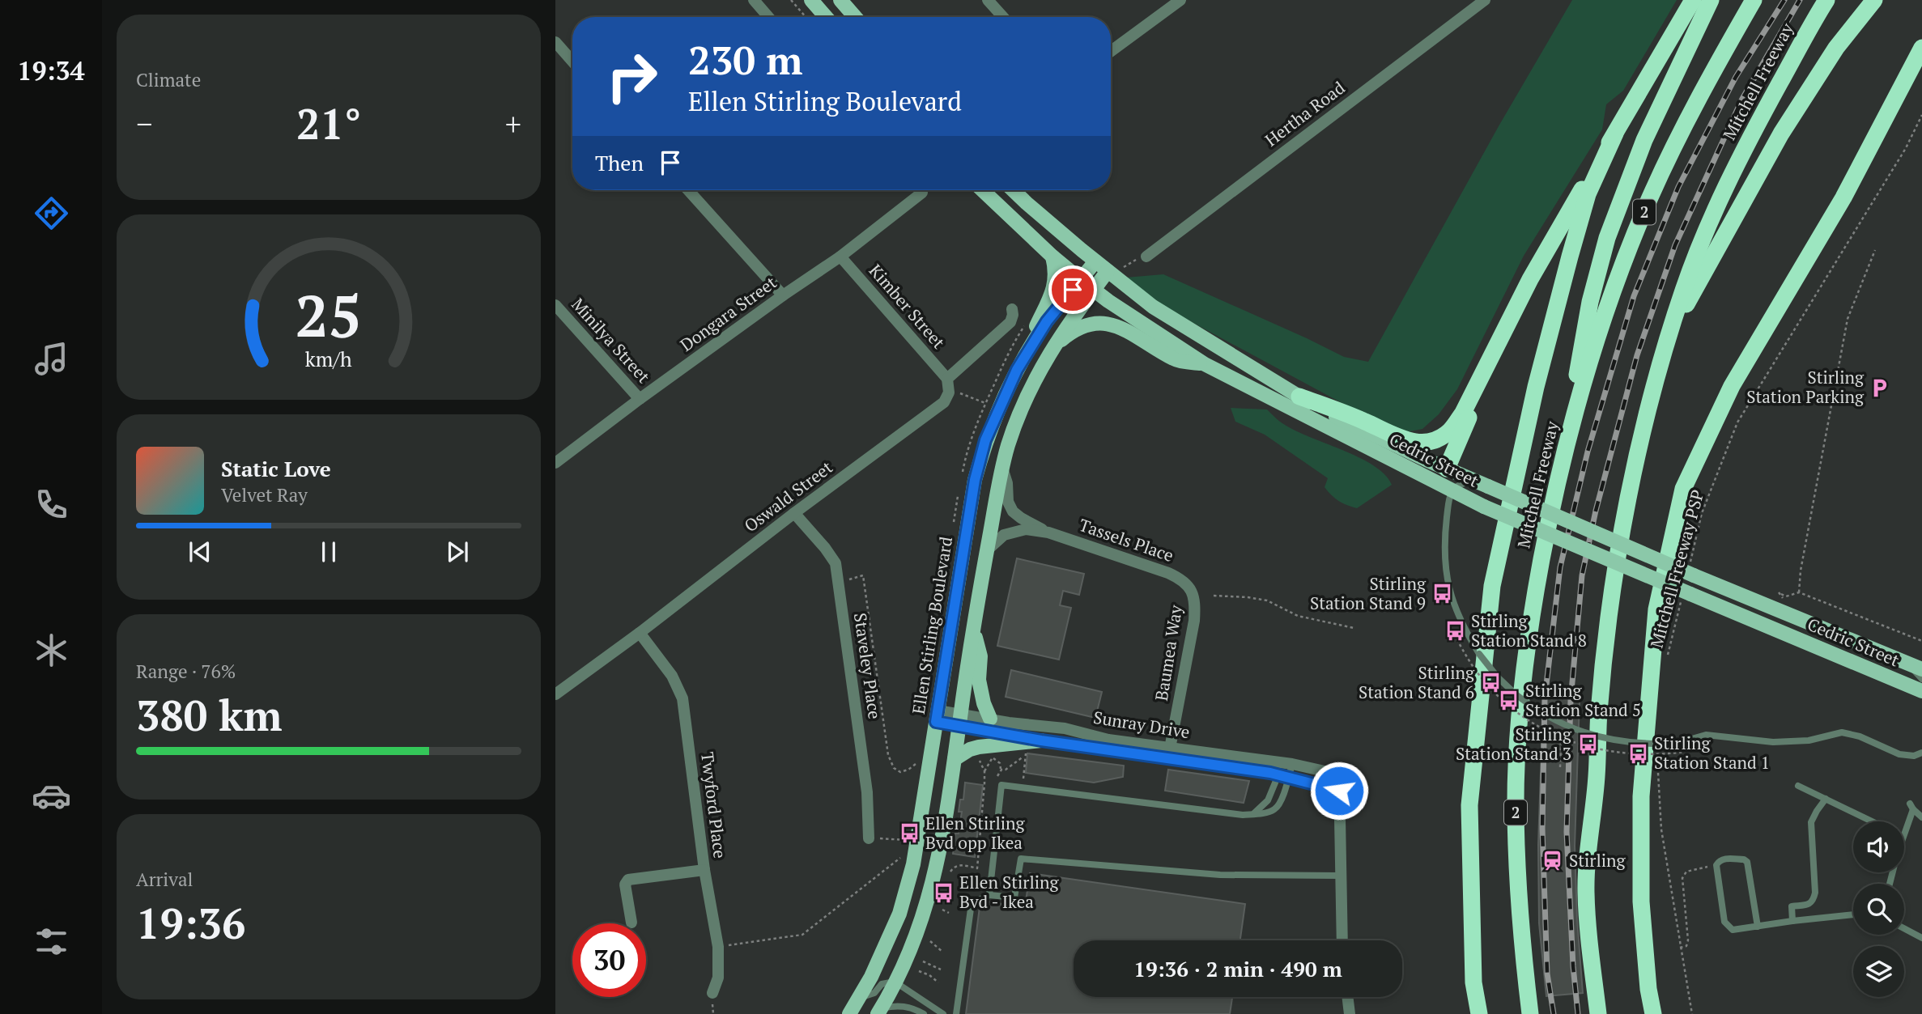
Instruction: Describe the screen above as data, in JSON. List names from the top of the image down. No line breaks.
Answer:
{"streets":{"highway":["Mitchell Freeway","2"],"main road":["Cedric Street","Ellen Stirling Boulevard"],"street":["Hertha Road","Kimber Street","Dongara Street","Minilya Street","Oswald Street","Tassels Place","Baumea Way","Staveley Place","Sunray Drive","Twyford Place"],"path":["Mitchell Freeway PSP"]},"crossings":[["Kimber Street","Dongara Street"],["Kimber Street","Oswald Street"],["Dongara Street","Minilya Street"],["Cedric Street","Mitchell Freeway PSP"],["Cedric Street","Ellen Stirling Boulevard"],["Oswald Street","Staveley Place"],["Oswald Street","Twyford Place"],["Tassels Place","Baumea Way"],["Ellen Stirling Boulevard","Sunray Drive"],["Baumea Way","Sunray Drive"]],"places":{"parking":["Stirling Station Parking"],"bus stop":["Stirling Station Stand 9","Stirling Station Stand 8","Stirling Station Stand 6","Stirling Station Stand 5","Stirling Station Stand 3","Stirling Station Stand 1","Ellen Stirling Bvd opp Ikea","Ellen Stirling Bvd - Ikea"],"station":["Stirling"]},"page":{"tabs":"19:34","tile":["Climate",["Range · 76%","380 km"],["Arrival","19:36"]],"turn":["230 m","Ellen Stirling Boulevard"],"heat":["−","21°","+"],"then":"Then","song":["Static Love","Velvet Ray"],"limit":"30","trip":"19:36 · 2 min · 490 m","gauge":["25","km/h"]}}
